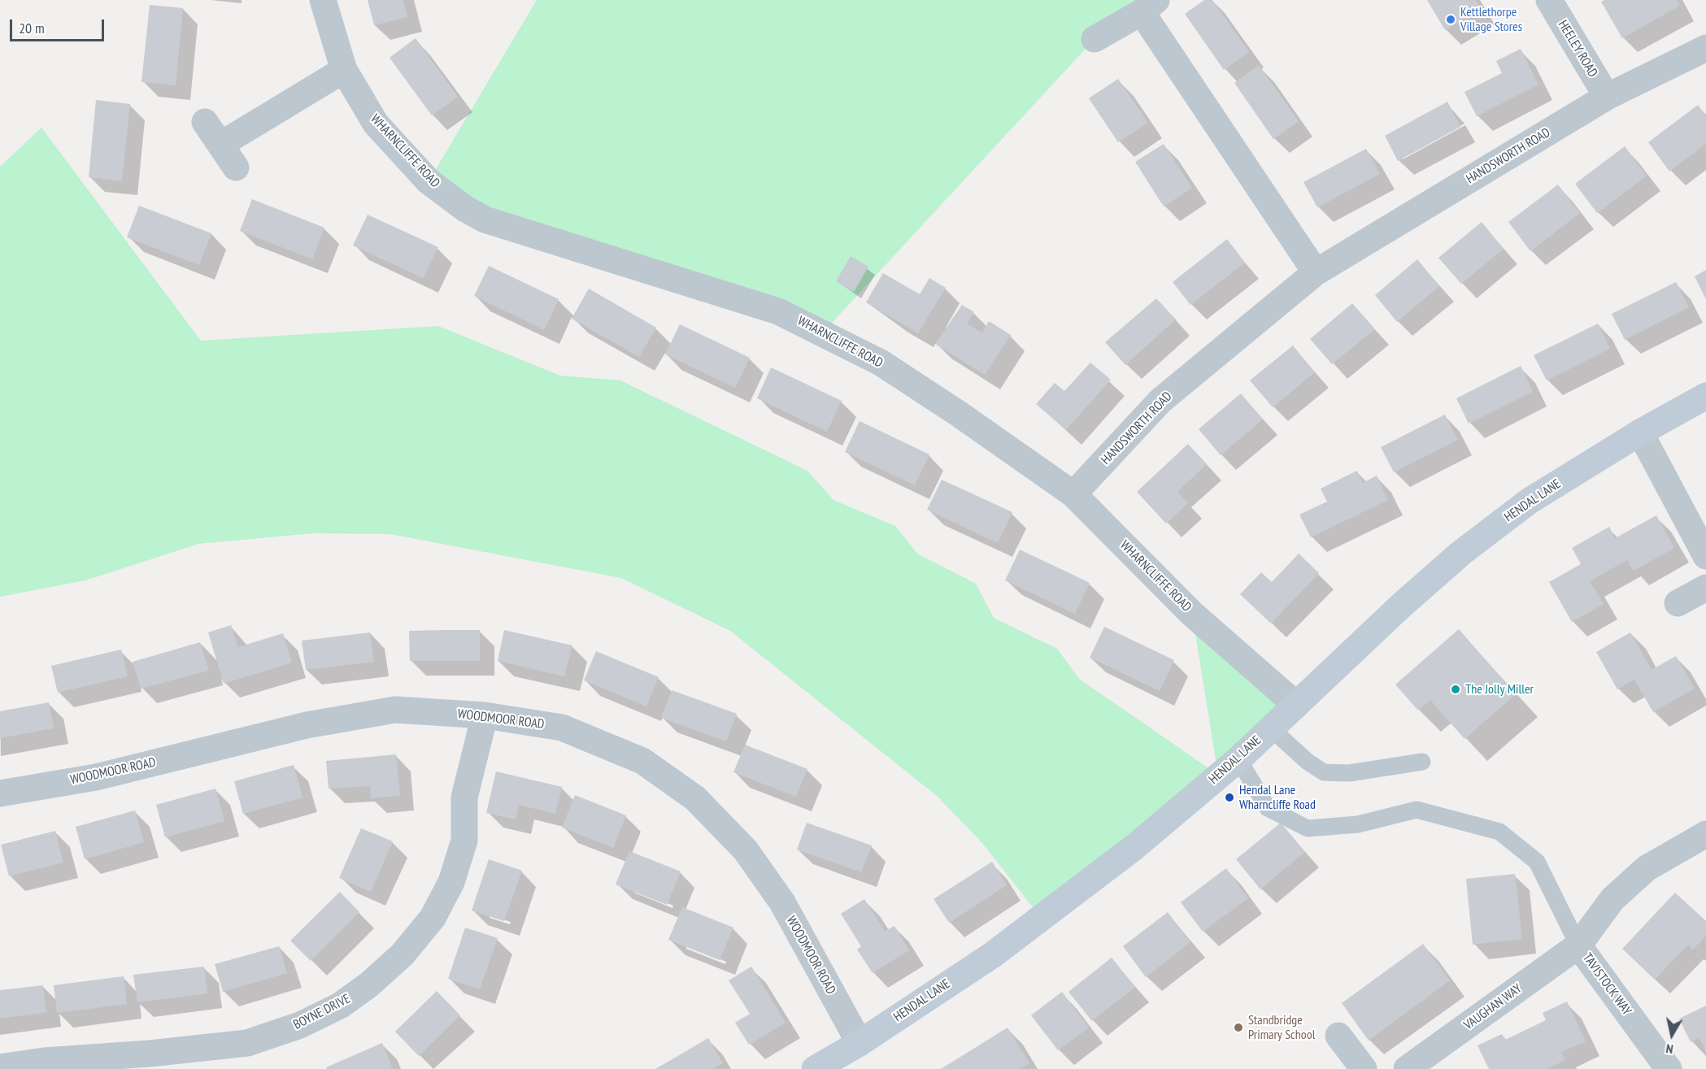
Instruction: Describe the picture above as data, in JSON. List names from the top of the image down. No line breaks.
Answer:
{"streets":{"street":["HEELEY ROAD","WHARNCLIFFE ROAD","HANDSWORTH ROAD","HENDAL LANE","WOODMOOR ROAD","TAVISTOCK WAY","VAUGHAN WAY","BOYNE DRIVE"]},"crossings":[["HEELEY ROAD","HANDSWORTH ROAD"],["WHARNCLIFFE ROAD","HANDSWORTH ROAD"],["WHARNCLIFFE ROAD","HENDAL LANE"],["HENDAL LANE","WOODMOOR ROAD"],["WOODMOOR ROAD","BOYNE DRIVE"],["TAVISTOCK WAY","VAUGHAN WAY"]],"places":["Kettlethorpe Village Stores","The Jolly Miller","Hendal Lane Wharncliffe Road","Standbridge Primary School"],"scale_bar":"20 m","north":"bottom"}
